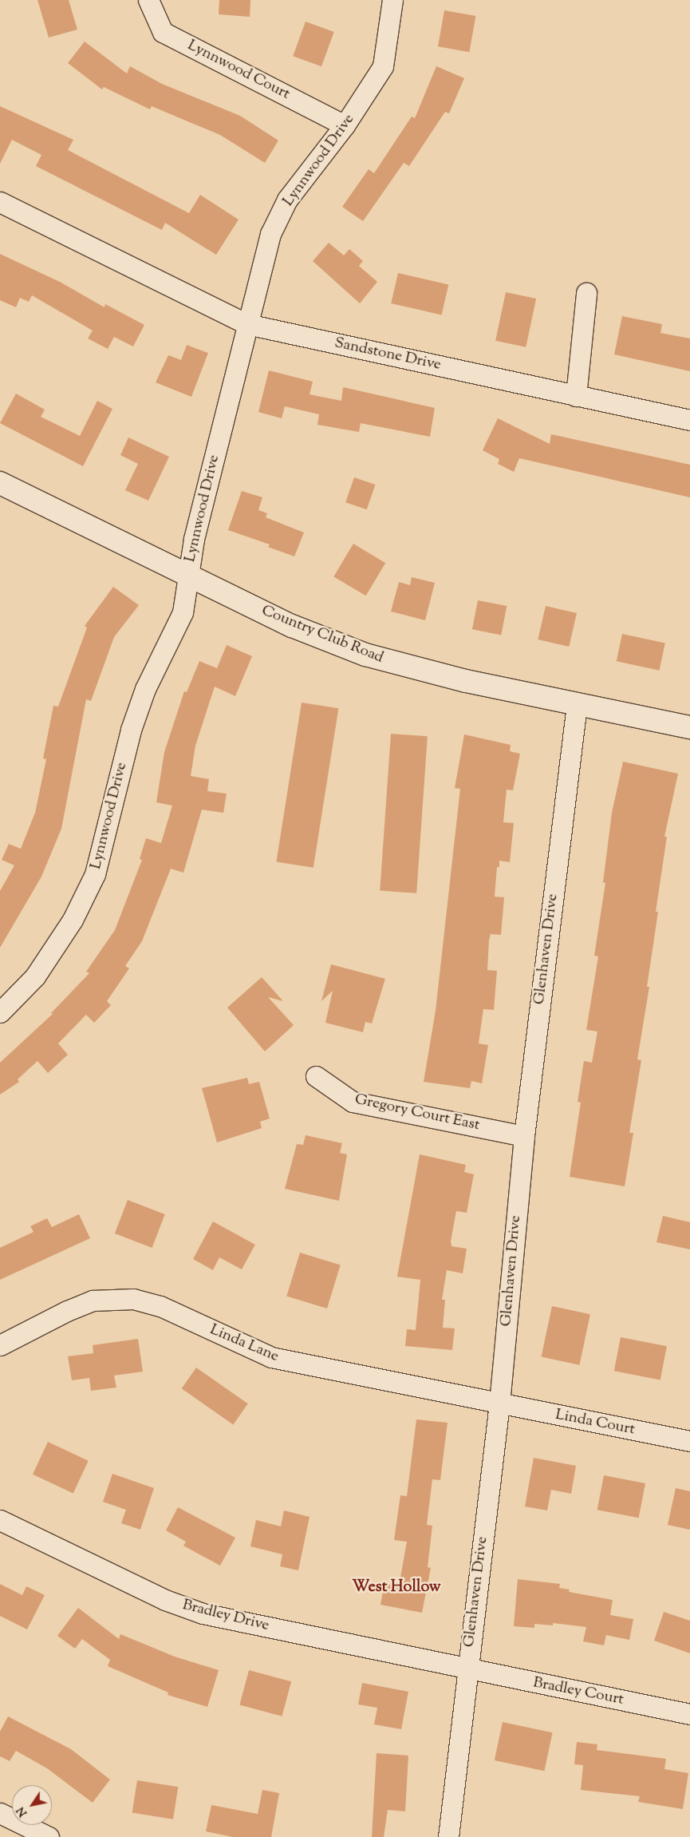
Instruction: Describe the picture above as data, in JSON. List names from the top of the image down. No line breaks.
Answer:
{"streets":{"main road":["Country Club Road"],"street":["Lynnwood Court","Lynnwood Drive","Sandstone Drive","Glenhaven Drive","Gregory Court East","Linda Lane","Linda Court","Bradley Drive","Bradley Court"]},"crossings":[["Lynnwood Court","Lynnwood Drive"],["Lynnwood Drive","Sandstone Drive"],["Lynnwood Drive","Country Club Road"],["Country Club Road","Glenhaven Drive"],["Glenhaven Drive","Gregory Court East"],["Glenhaven Drive","Linda Lane"],["Glenhaven Drive","Linda Court"],["Glenhaven Drive","Bradley Drive"],["Glenhaven Drive","Bradley Court"],["Linda Lane","Linda Court"],["Bradley Drive","Bradley Court"]],"districts":["West Hollow"],"north":"bottom left"}
